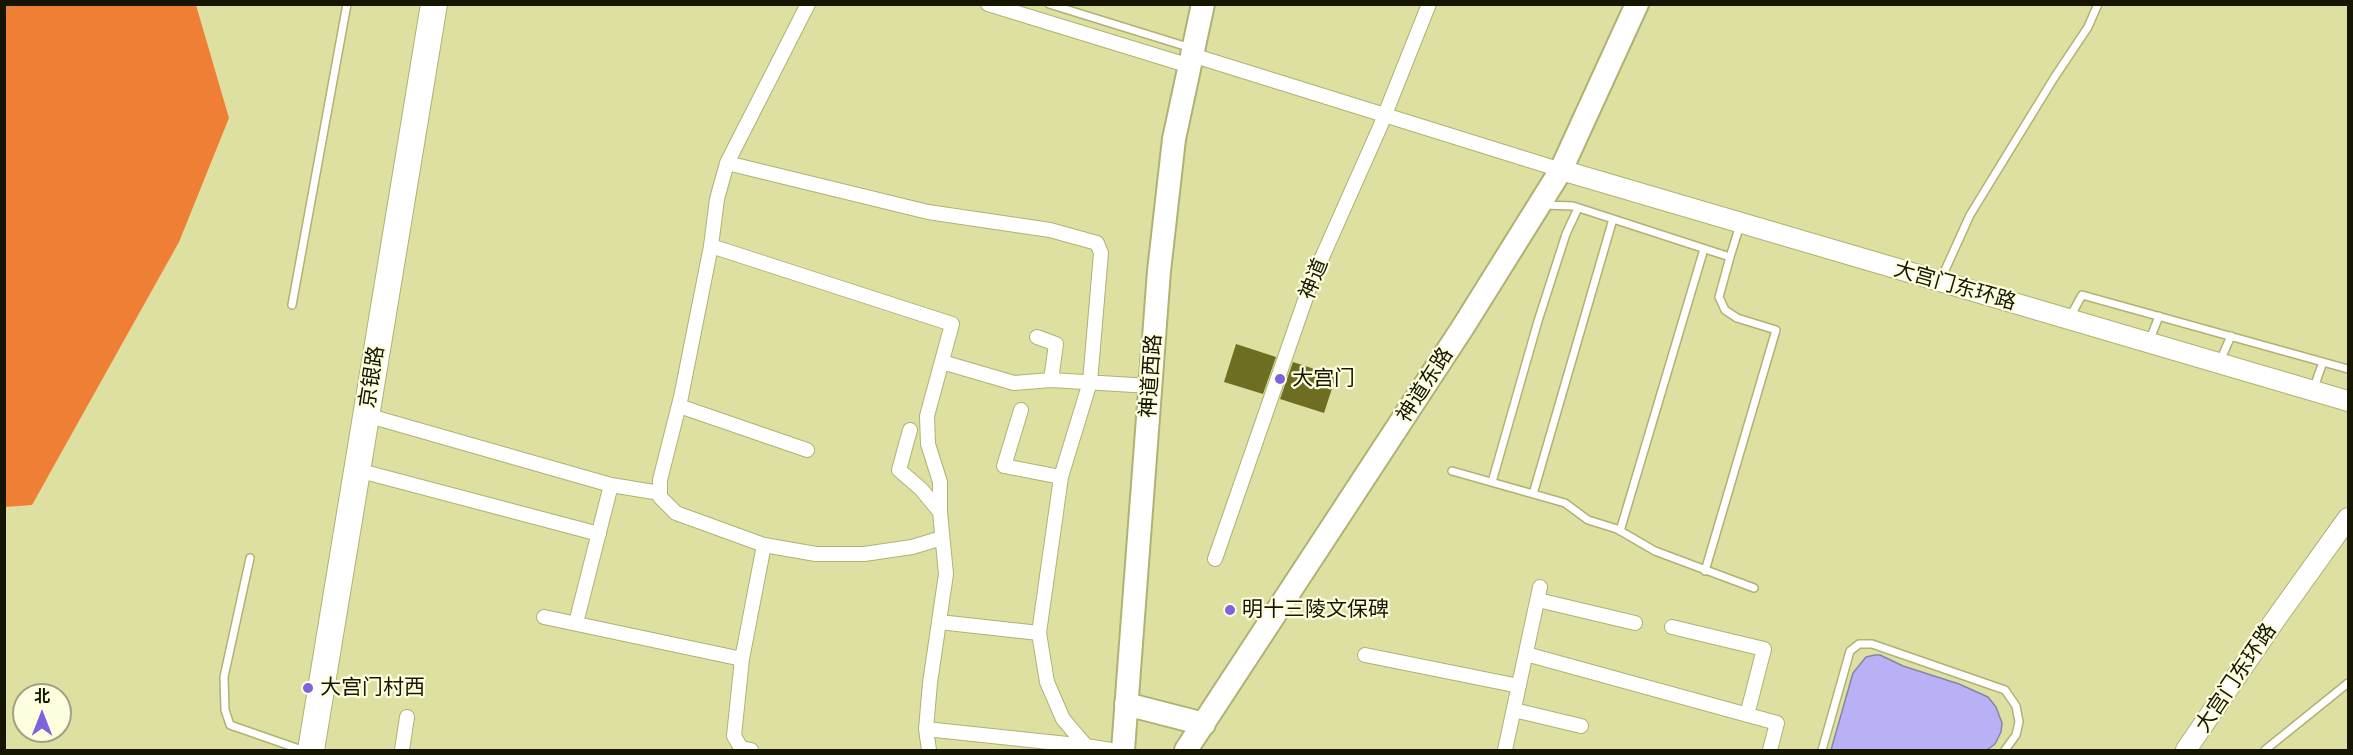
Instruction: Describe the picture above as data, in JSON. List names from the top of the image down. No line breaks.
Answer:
{"streets":{"highway":["京银路"],"main road":["神道西路","神道东路"],"street":["神道","大宫门东环路"]},"crossings":[["大宫门东环路","神道东路"]],"places":["大宫门","明十三陵文保碑","大宫门村西"],"north":"top"}
